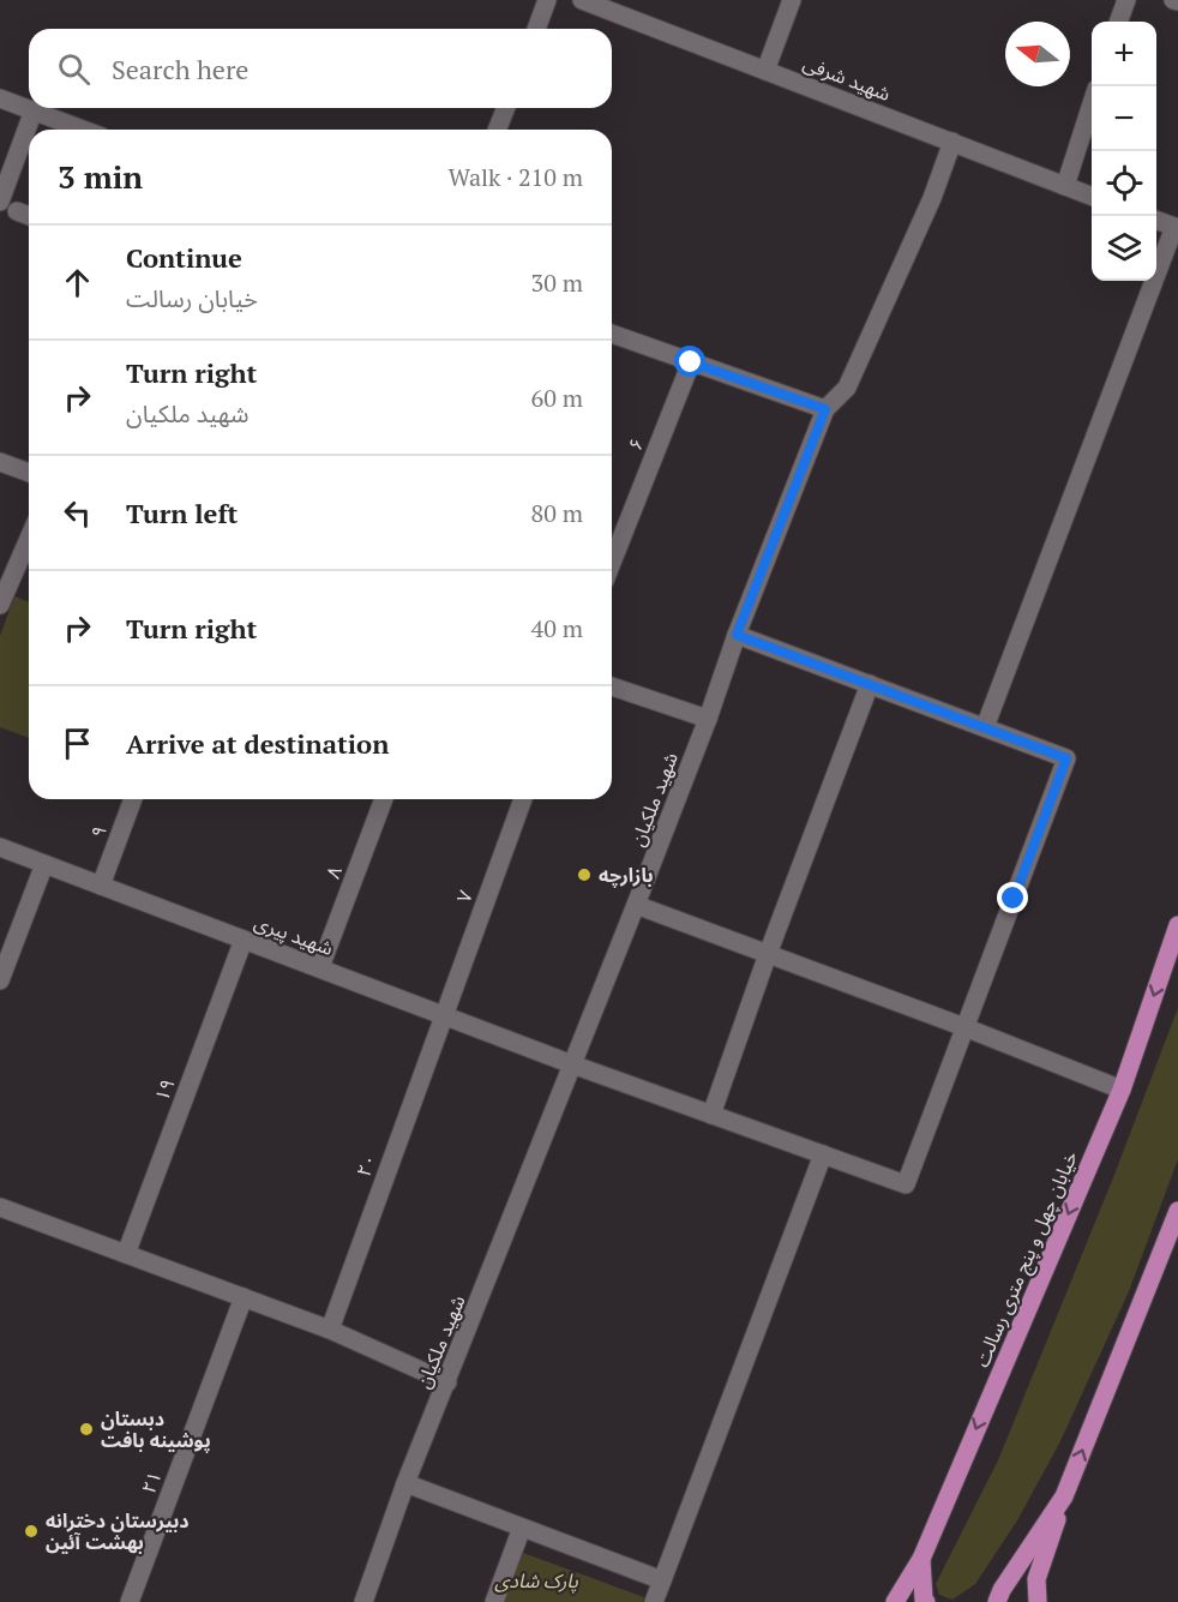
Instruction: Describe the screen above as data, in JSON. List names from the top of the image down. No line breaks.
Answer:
{"streets":{"main road":["خیابان چهل و پنج متری رسالت"],"street":["شهید شرفی","۶","شهید ملکیان","۹","۸","۷","شهید پیری","۱۹","۲۰","۲۱"]},"crossings":[["شهید ملکیان","شهید پیری"],["۹","شهید پیری"],["۸","شهید پیری"],["۷","شهید پیری"],["۷","۲۰"],["شهید پیری","۱۹"],["شهید پیری","۲۰"]],"parks":["پارک شادی"],"places":["بازارچه","دبستان پوشینه بافت","دبیرستان دخترانه بهشت آئین"],"north":"left","page":{"map_buttons":["+","−"],"search":"Search here","heading":["3 min","Walk · 210 m"],"list":[["Continue","خیابان رسالت","30 m"],["Turn right","شهید ملکیان","60 m"],["Turn left","80 m"],["Turn right","40 m"],"Arrive at destination"]}}
